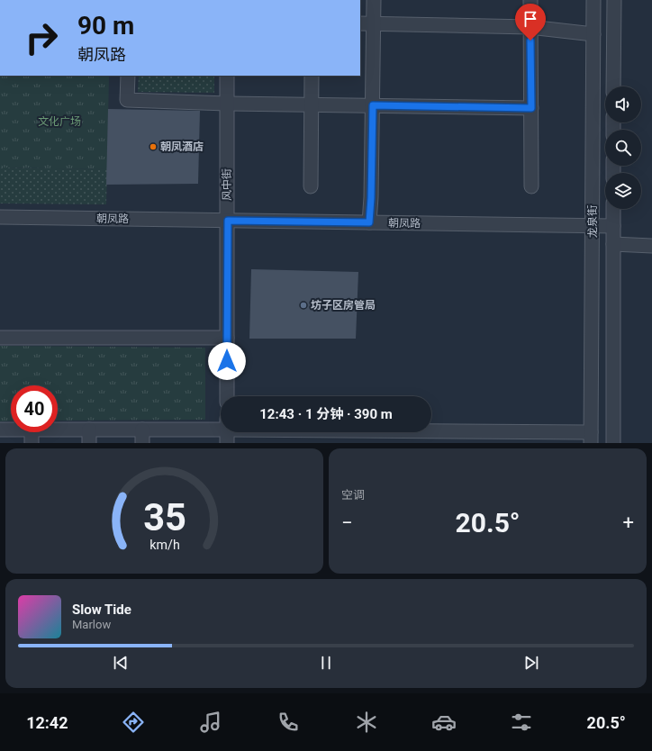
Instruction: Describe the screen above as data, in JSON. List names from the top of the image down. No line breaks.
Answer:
{"streets":{"street":["风中街","朝凤路","龙泉街"]},"crossings":[["风中街","朝凤路"],["朝凤路","龙泉街"]],"parks":["文化广场"],"places":["朝凤酒店","坊子区房管局"],"page":{"turn":["90 m","朝凤路"],"limit":"40","trip":"12:43 · 1 分钟 · 390 m","tile":"空调","heat":["−","20.5°","+"],"song":["Slow Tide","Marlow"],"tabs":["12:42","20.5°"],"gauge":["35","km/h"]}}
